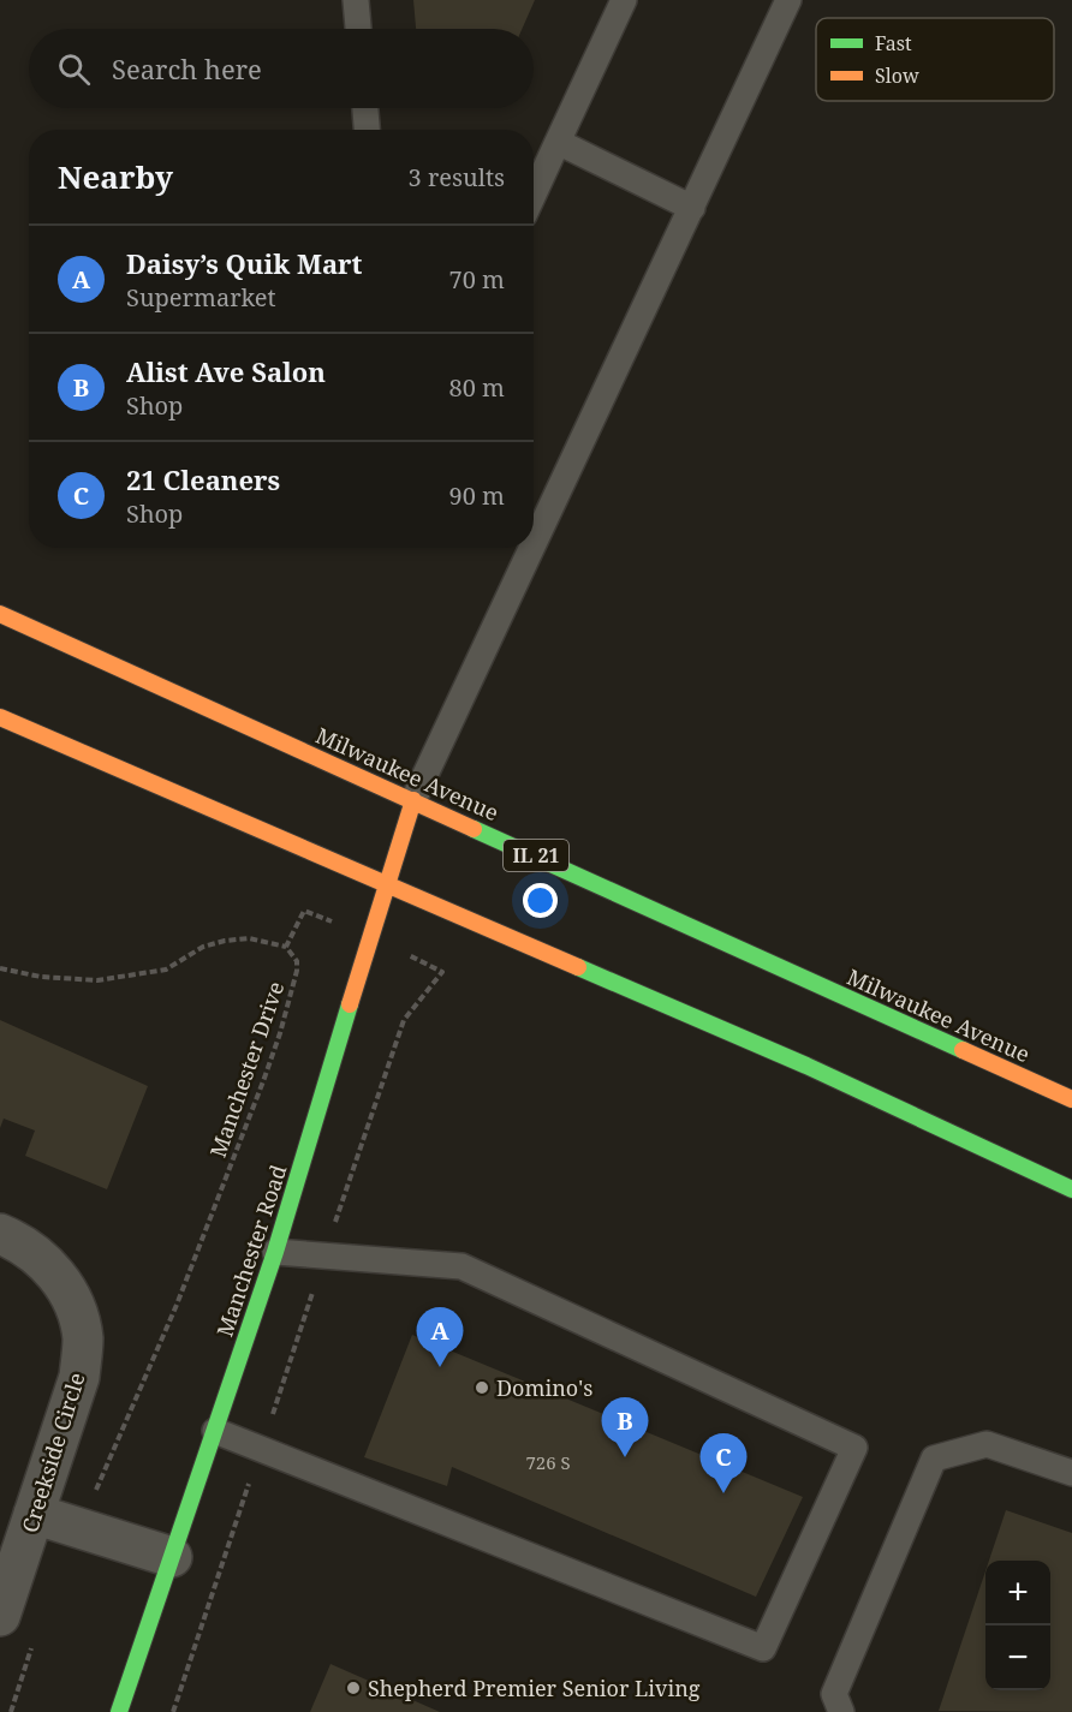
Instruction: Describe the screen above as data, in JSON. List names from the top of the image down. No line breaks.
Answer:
{"streets":{"main road":["Milwaukee Avenue","IL 21","Manchester Road"],"street":["Creekside Circle"],"path":["Manchester Drive"]},"crossings":[["Milwaukee Avenue","Manchester Road"]],"places":["Domino's","Shepherd Premier Senior Living"],"house_numbers":["726 S"],"legend":["Fast","Slow"],"page":{"search":"Search here","heading":["Nearby","3 results"],"list":[{"mark":"A","name":"Daisy’s Quik Mart","note":"Supermarket","value":"70 m"},{"mark":"B","name":"Alist Ave Salon","note":"Shop","value":"80 m"},{"mark":"C","name":"21 Cleaners","note":"Shop","value":"90 m"}],"pins":["A","B","C"],"map_buttons":["+","−"]}}
